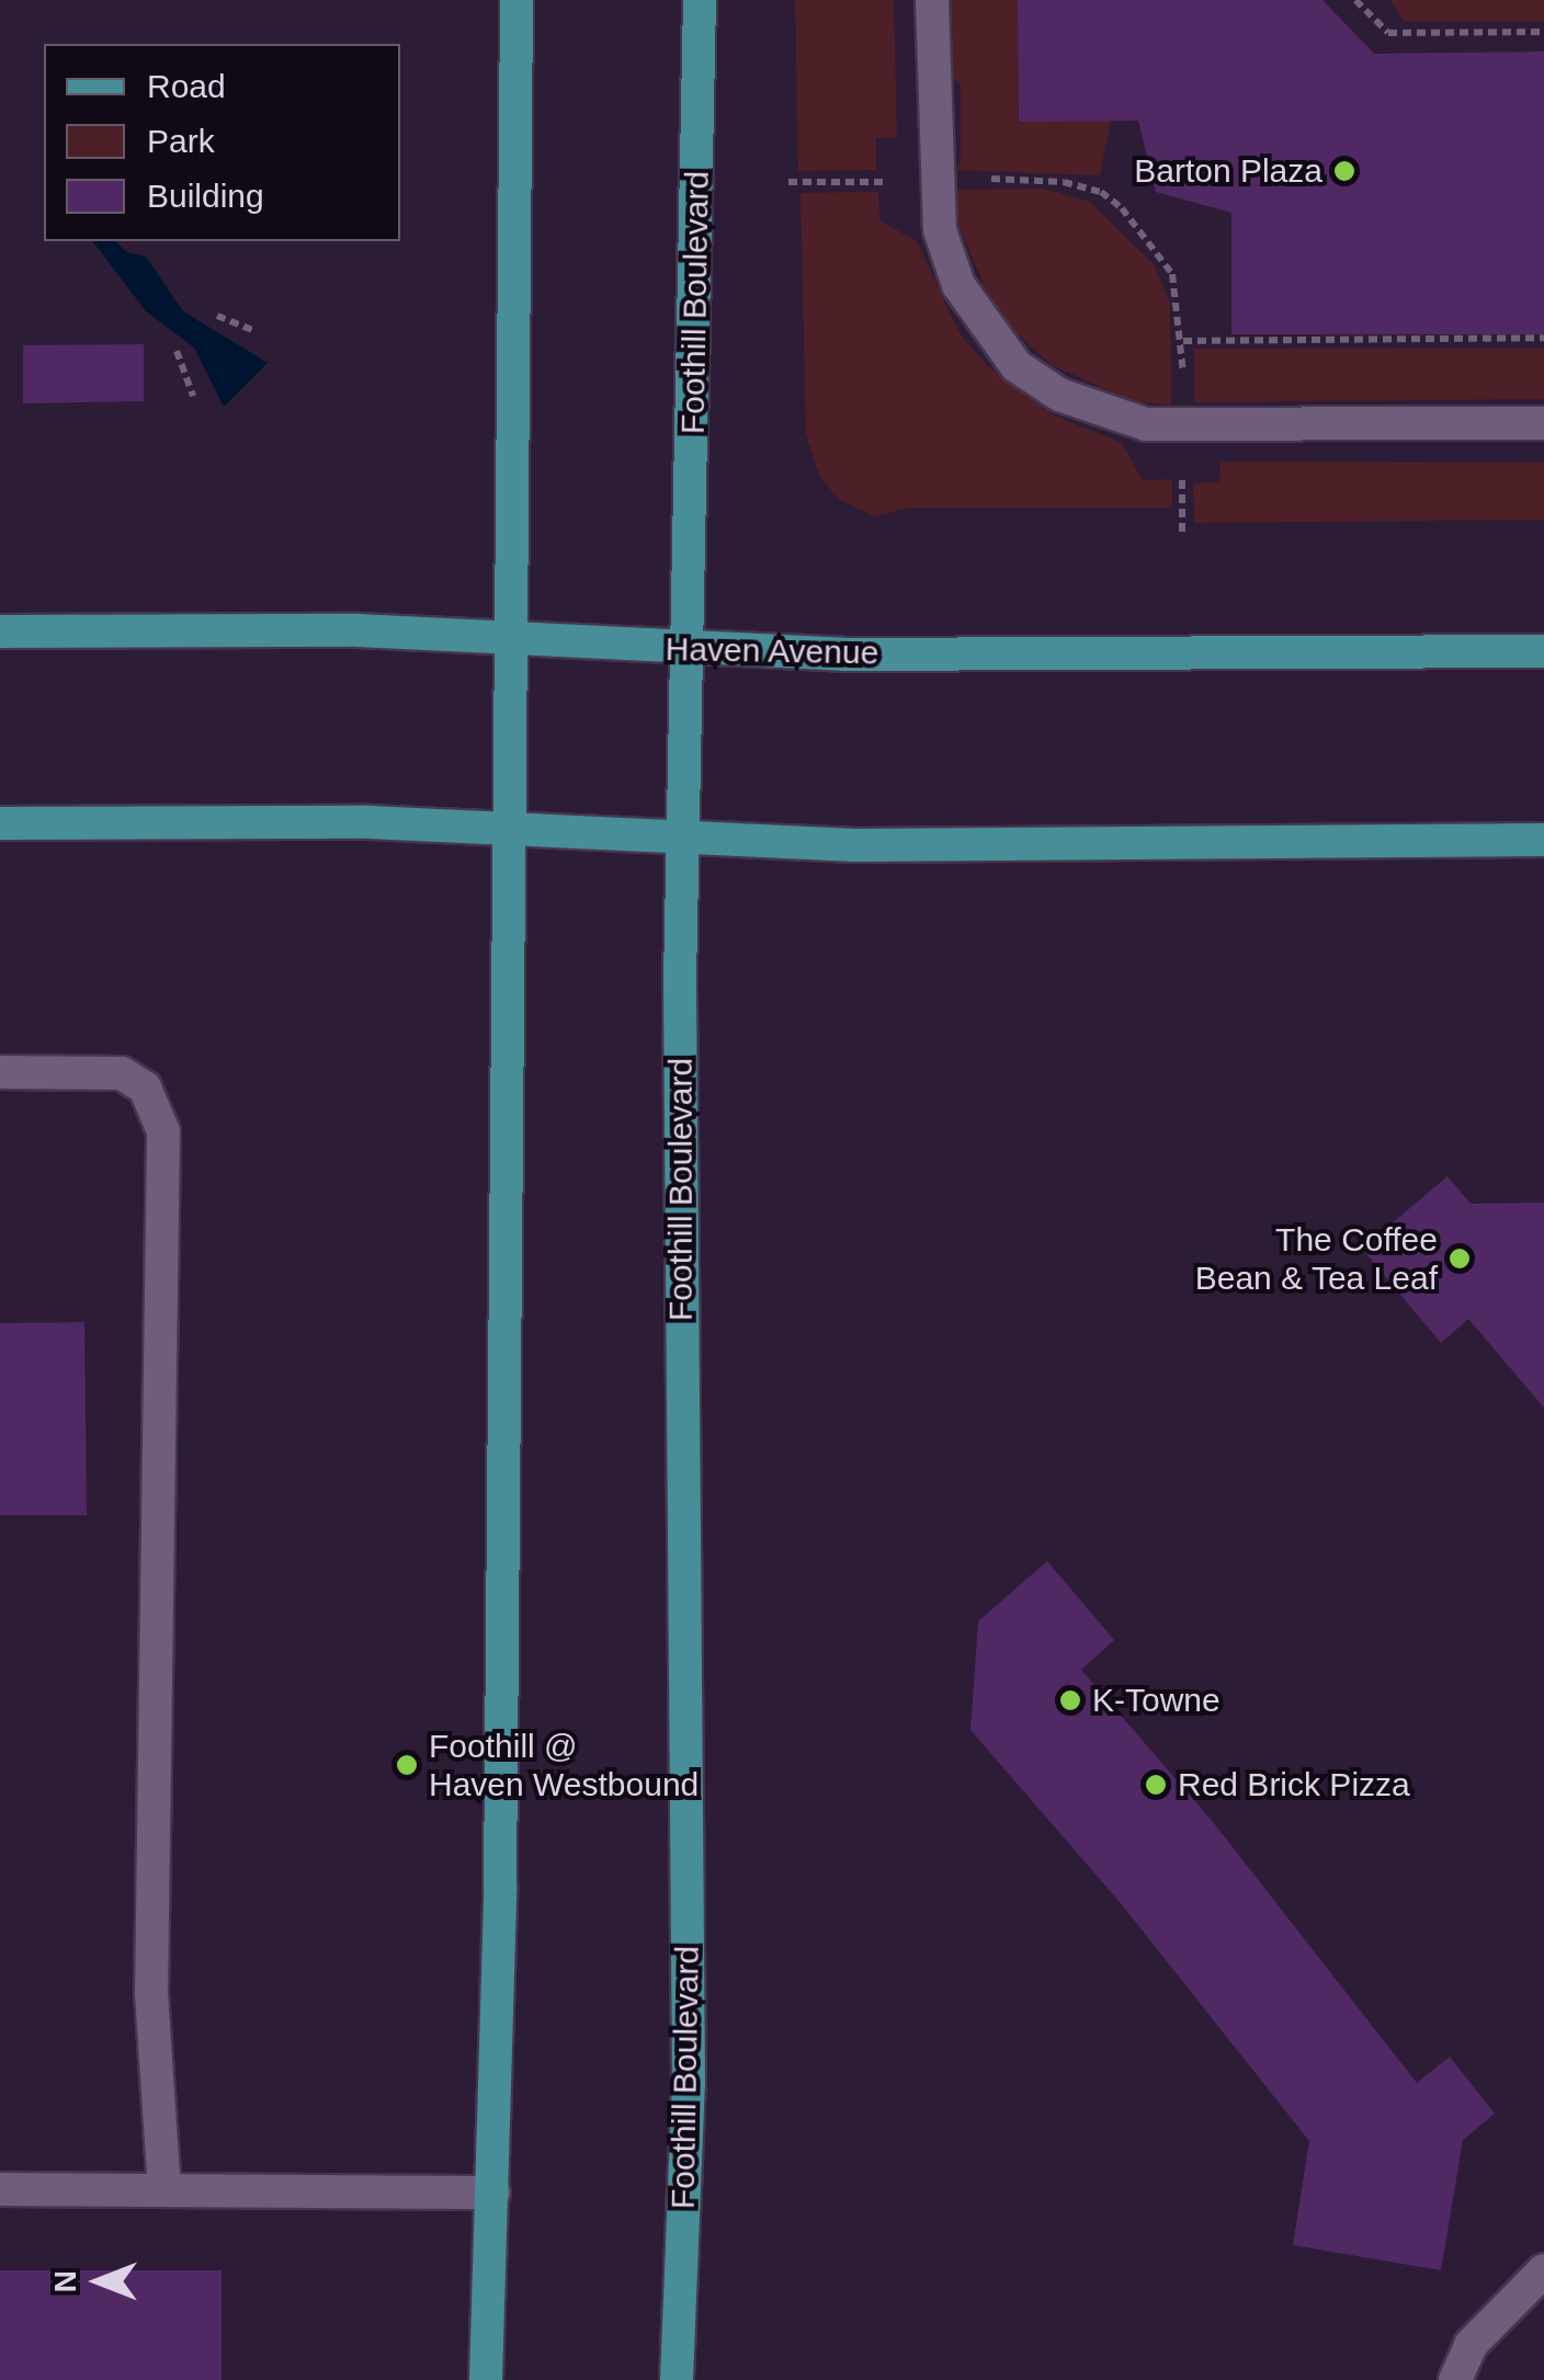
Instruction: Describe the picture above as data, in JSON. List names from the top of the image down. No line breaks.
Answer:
{"streets":{"main road":["Foothill Boulevard","Haven Avenue"]},"crossings":[["Foothill Boulevard","Haven Avenue"]],"places":["Barton Plaza","The Coffee Bean & Tea Leaf","K-Towne","Foothill @ Haven Westbound","Red Brick Pizza"],"legend":["Road","Park","Building"],"north":"left"}
